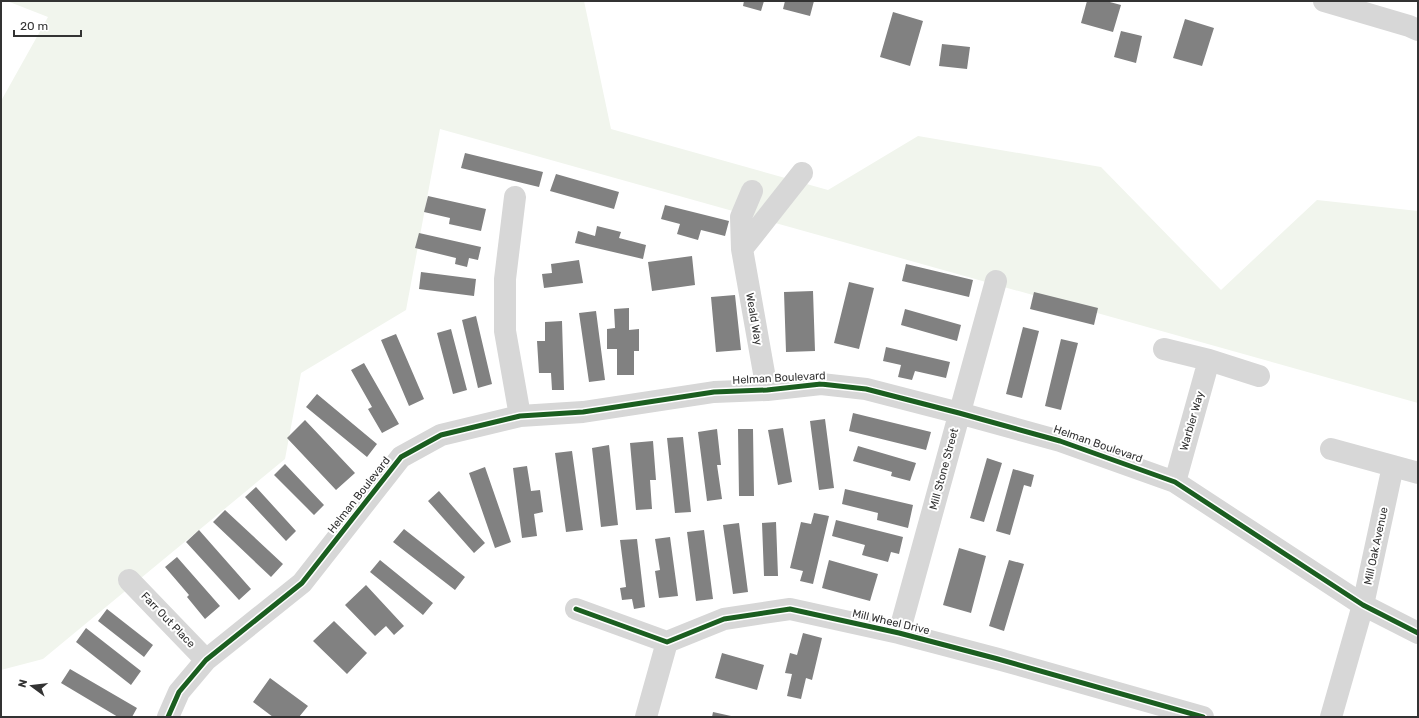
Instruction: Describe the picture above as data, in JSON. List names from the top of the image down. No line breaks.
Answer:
{"streets":{"street":["Weald Way","Helman Boulevard","Warbler Way","Mill Stone Street","Mill Oak Avenue","Farr Out Place","Mill Wheel Drive"]},"crossings":[["Weald Way","Helman Boulevard"],["Helman Boulevard","Warbler Way"],["Helman Boulevard","Mill Stone Street"],["Helman Boulevard","Mill Oak Avenue"],["Helman Boulevard","Farr Out Place"],["Mill Stone Street","Mill Wheel Drive"]],"scale_bar":"20 m","north":"left"}
